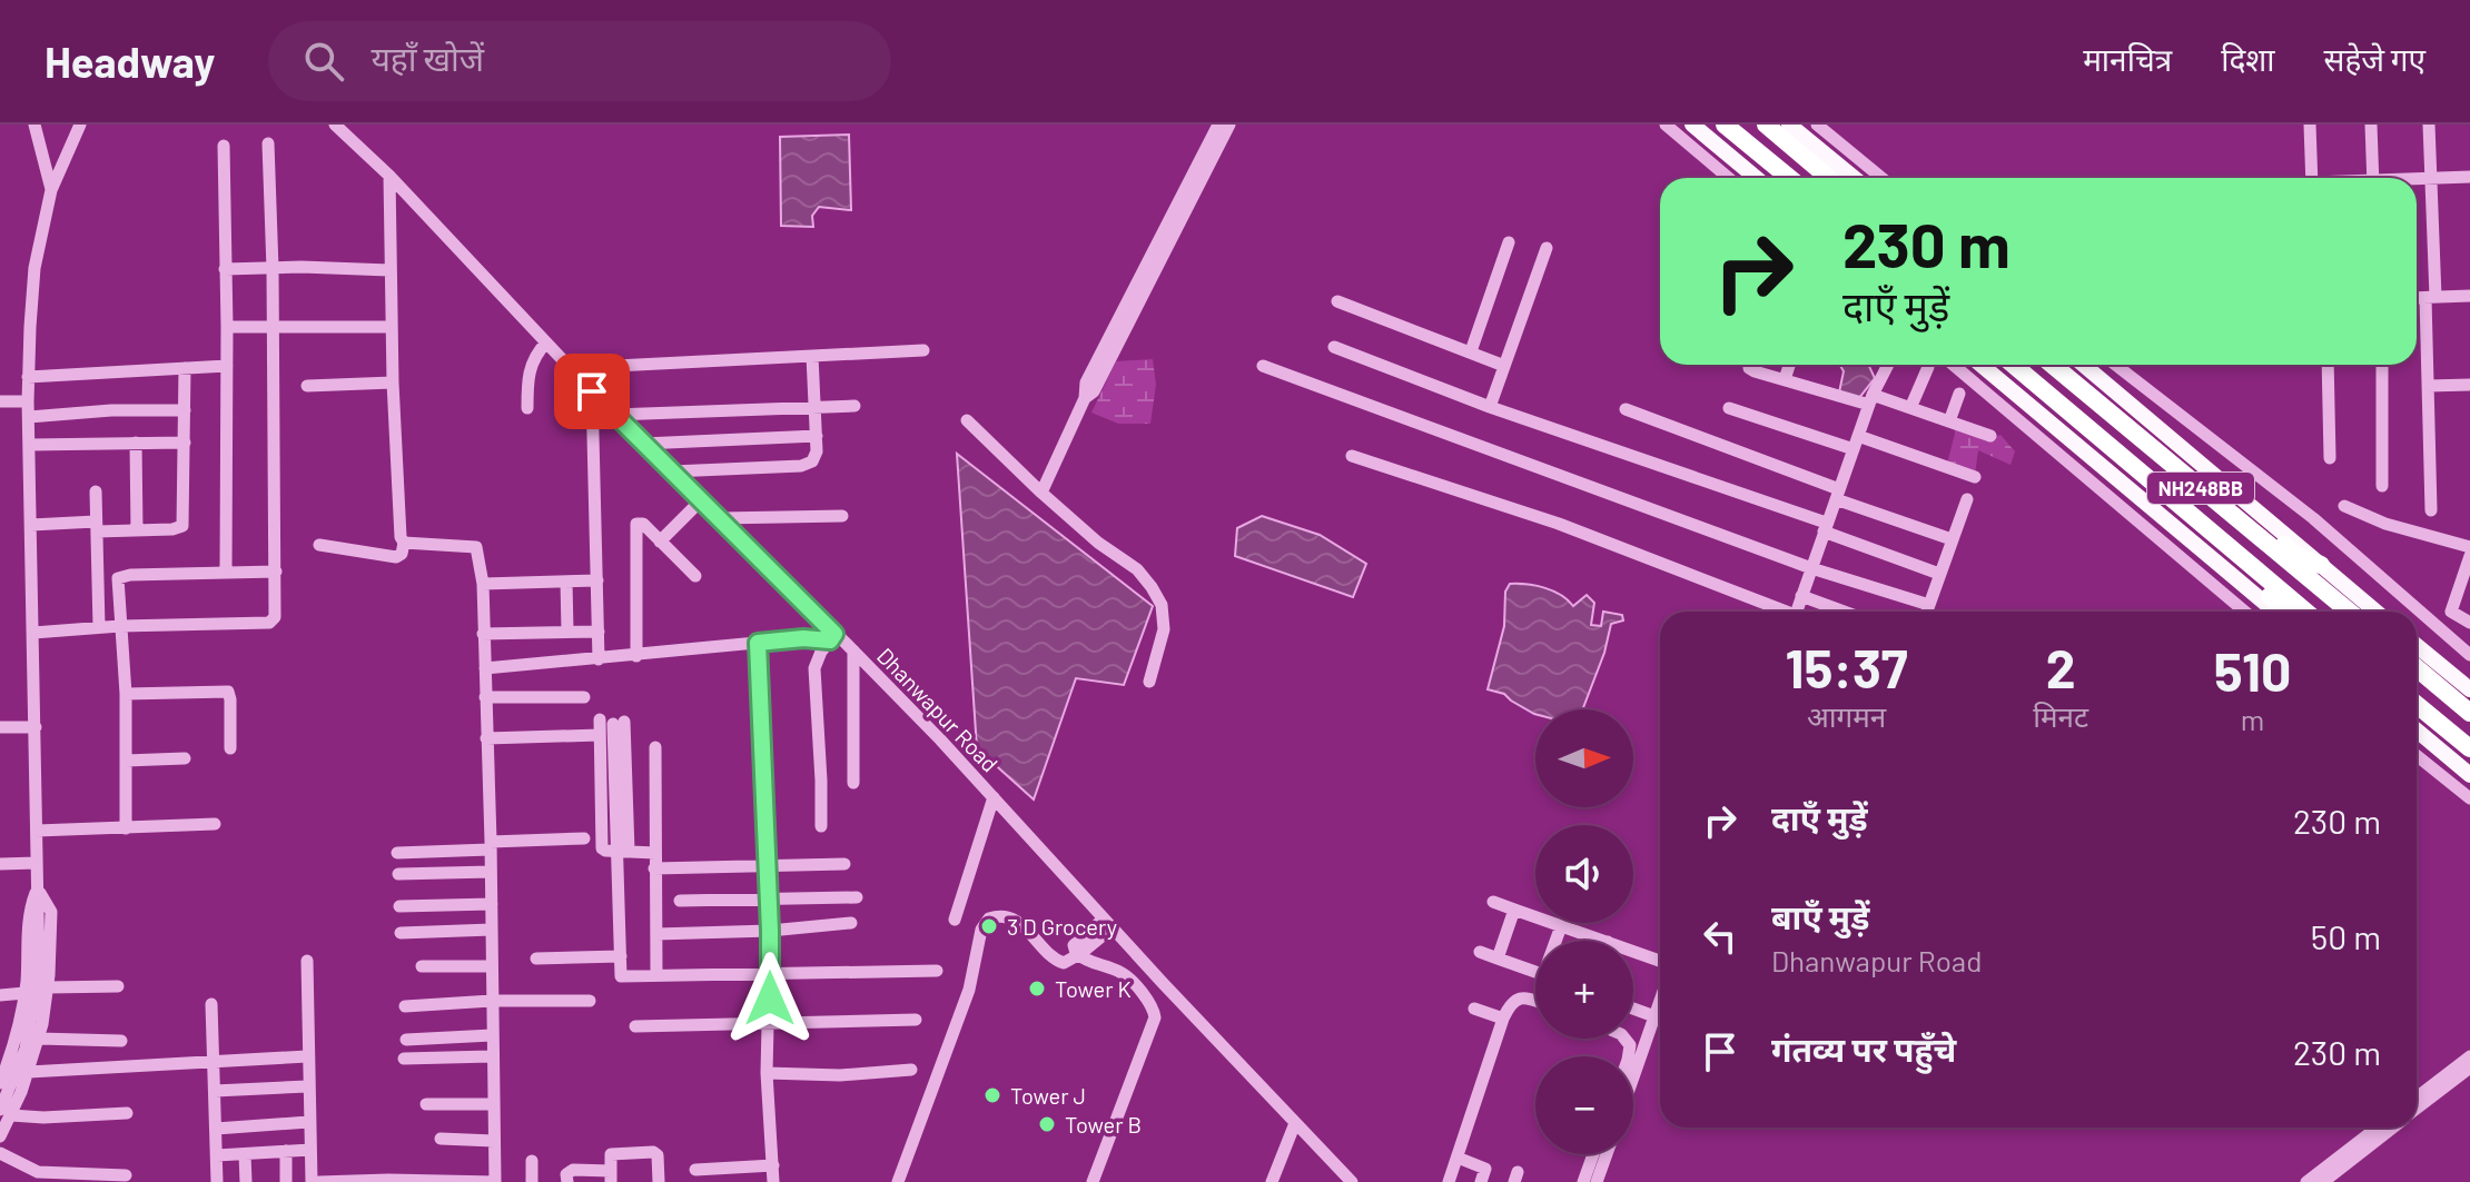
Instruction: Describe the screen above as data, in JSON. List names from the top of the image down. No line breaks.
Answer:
{"streets":{"highway":["NH248BB"],"street":["Dhanwapur Road"]},"places":["3 D Grocery","Tower K","Tower J","Tower B"],"north":"right","page":{"header":"Headway","search":"यहाँ खोजें","nav":["मानचित्र","दिशा","सहेजे गए"],"turn":["230 m","दाएँ मुड़ें"],"eta":["15:37","आगमन","2","मिनट","510","m"],"map_buttons":["+","−"],"list":[{"name":"दाएँ मुड़ें","value":"230 m"},{"name":"बाएँ मुड़ें","note":"Dhanwapur Road","value":"50 m"},{"name":"गंतव्य पर पहुँचे","value":"230 m"}]}}
